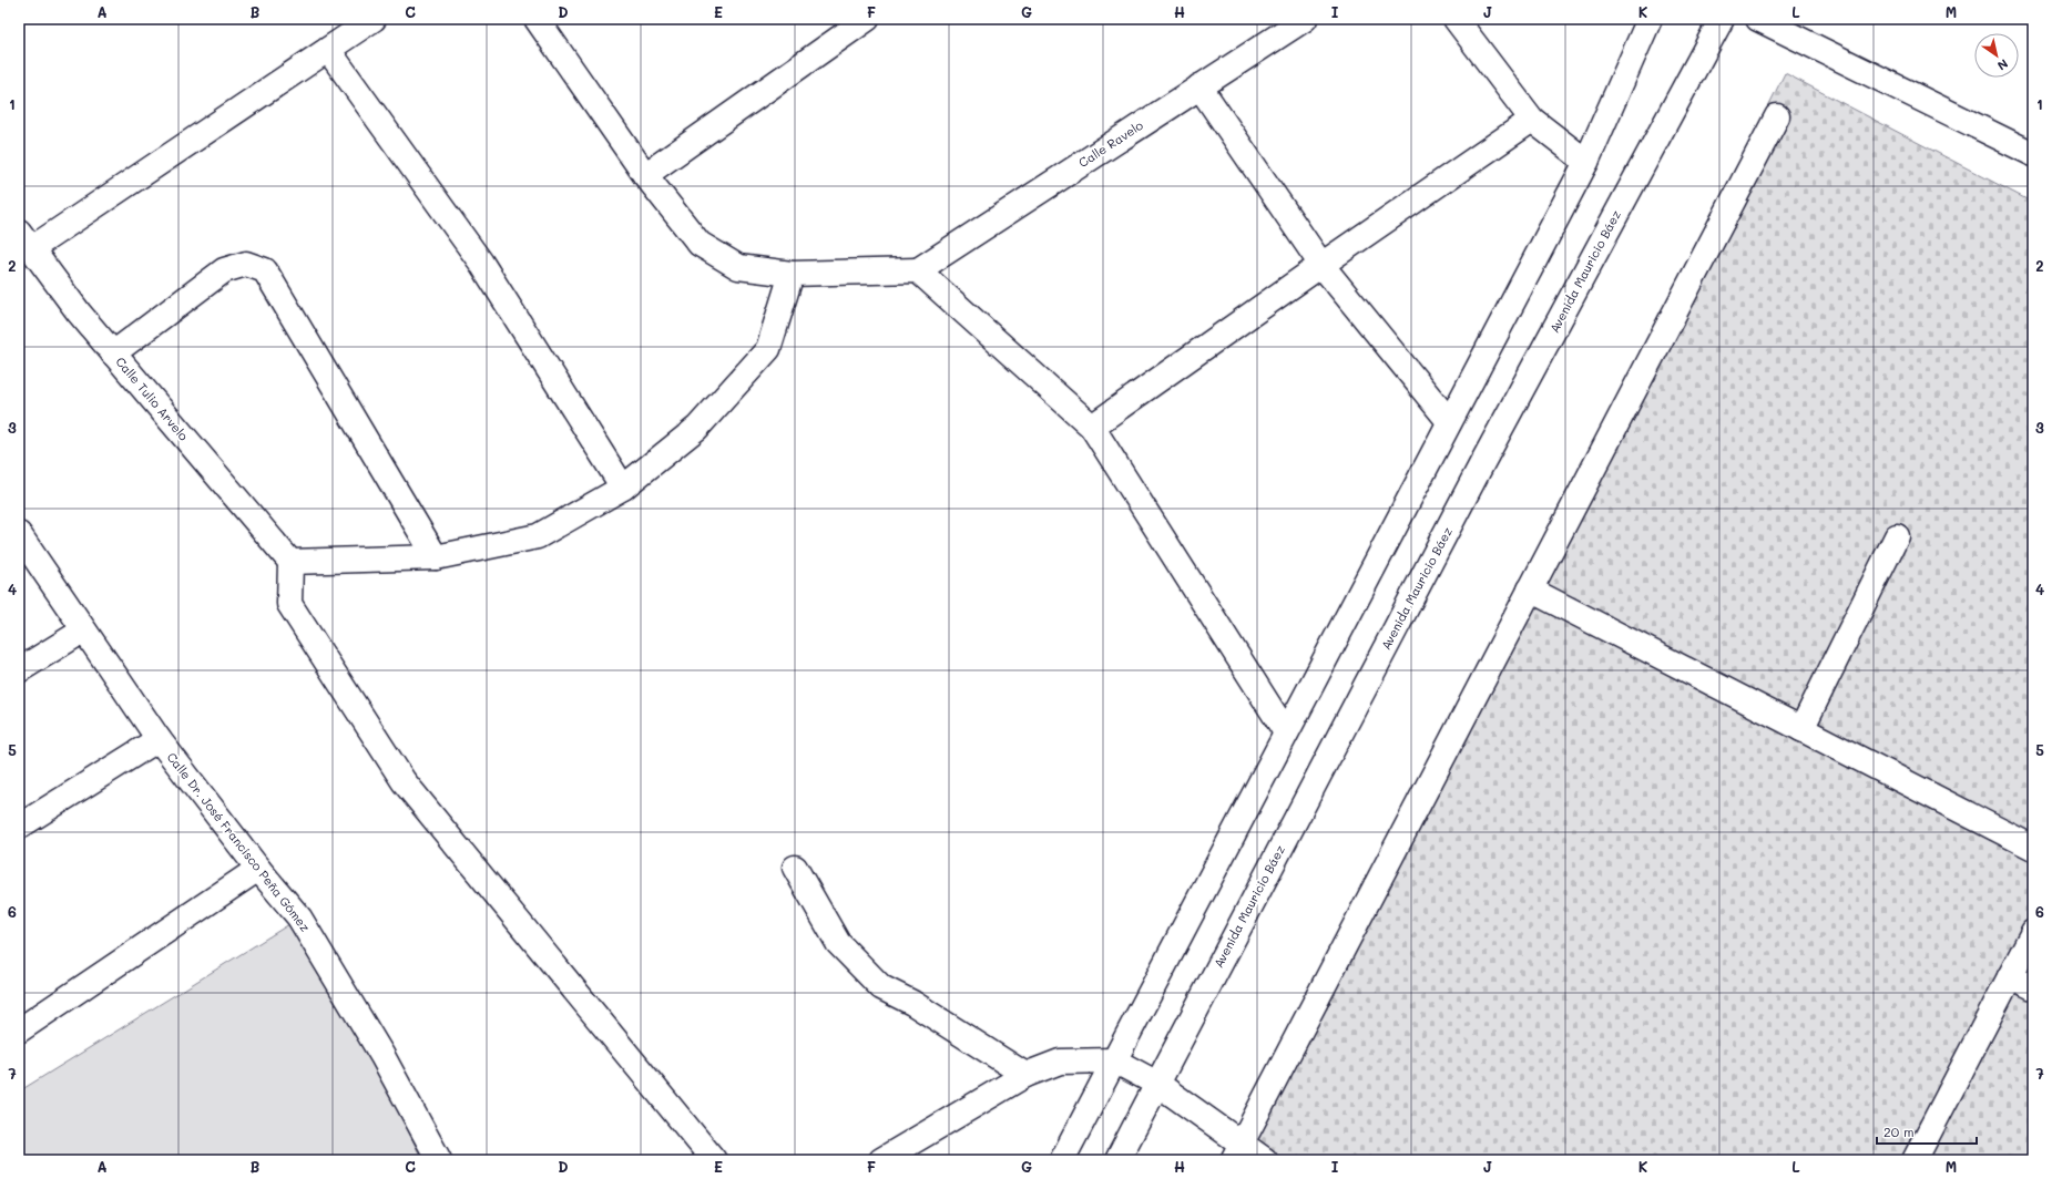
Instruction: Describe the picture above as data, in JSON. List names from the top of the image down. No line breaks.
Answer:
{"streets":{"street":["Calle Ravelo","Avenida Mauricio Báez","Calle Tulio Arvelo","Calle Dr. José Francisco Peña Gómez"]},"scale_bar":"20 m","north":"bottom right","grid":{"columns":["A","B","C","D","E","F","G","H","I","J","K","L","M"],"rows":["1","2","3","4","5","6","7"]}}
